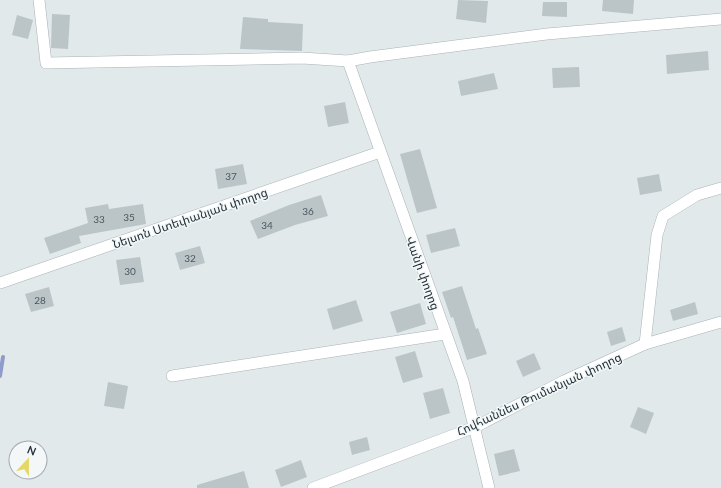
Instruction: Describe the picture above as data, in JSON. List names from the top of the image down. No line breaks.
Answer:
{"streets":{"street":["Նելսոն Ստեփանյան փողոց","Վանի փողոց","Հովհաննես Թումանյան փողոց"]},"crossings":[["Նելսոն Ստեփանյան փողոց","Վանի փողոց"],["Վանի փողոց","Հովհաննես Թումանյան փողոց"]],"house_numbers":["37","36","35","33","34","32","30","28"],"north":"top"}
